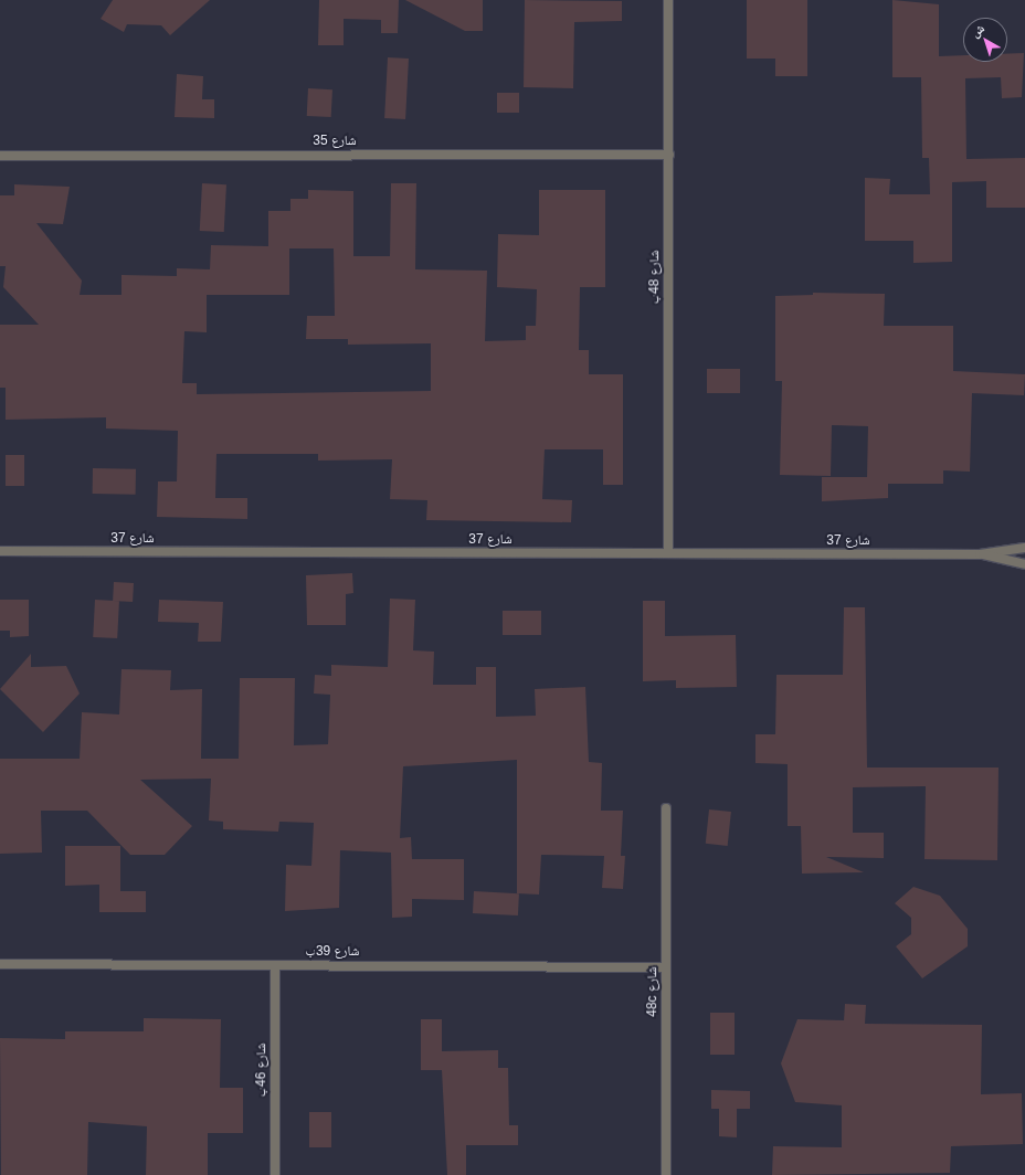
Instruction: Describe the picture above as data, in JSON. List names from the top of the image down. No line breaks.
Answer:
{"streets":{"street":["شارع 35","شارع 48ب","شارع 37","شارع 39ب","48c شارع","شارع 46ب"]},"crossings":[["شارع 35","شارع 48ب"],["شارع 48ب","شارع 37"],["شارع 39ب","48c شارع"],["شارع 39ب","شارع 46ب"]],"north":"top left"}
